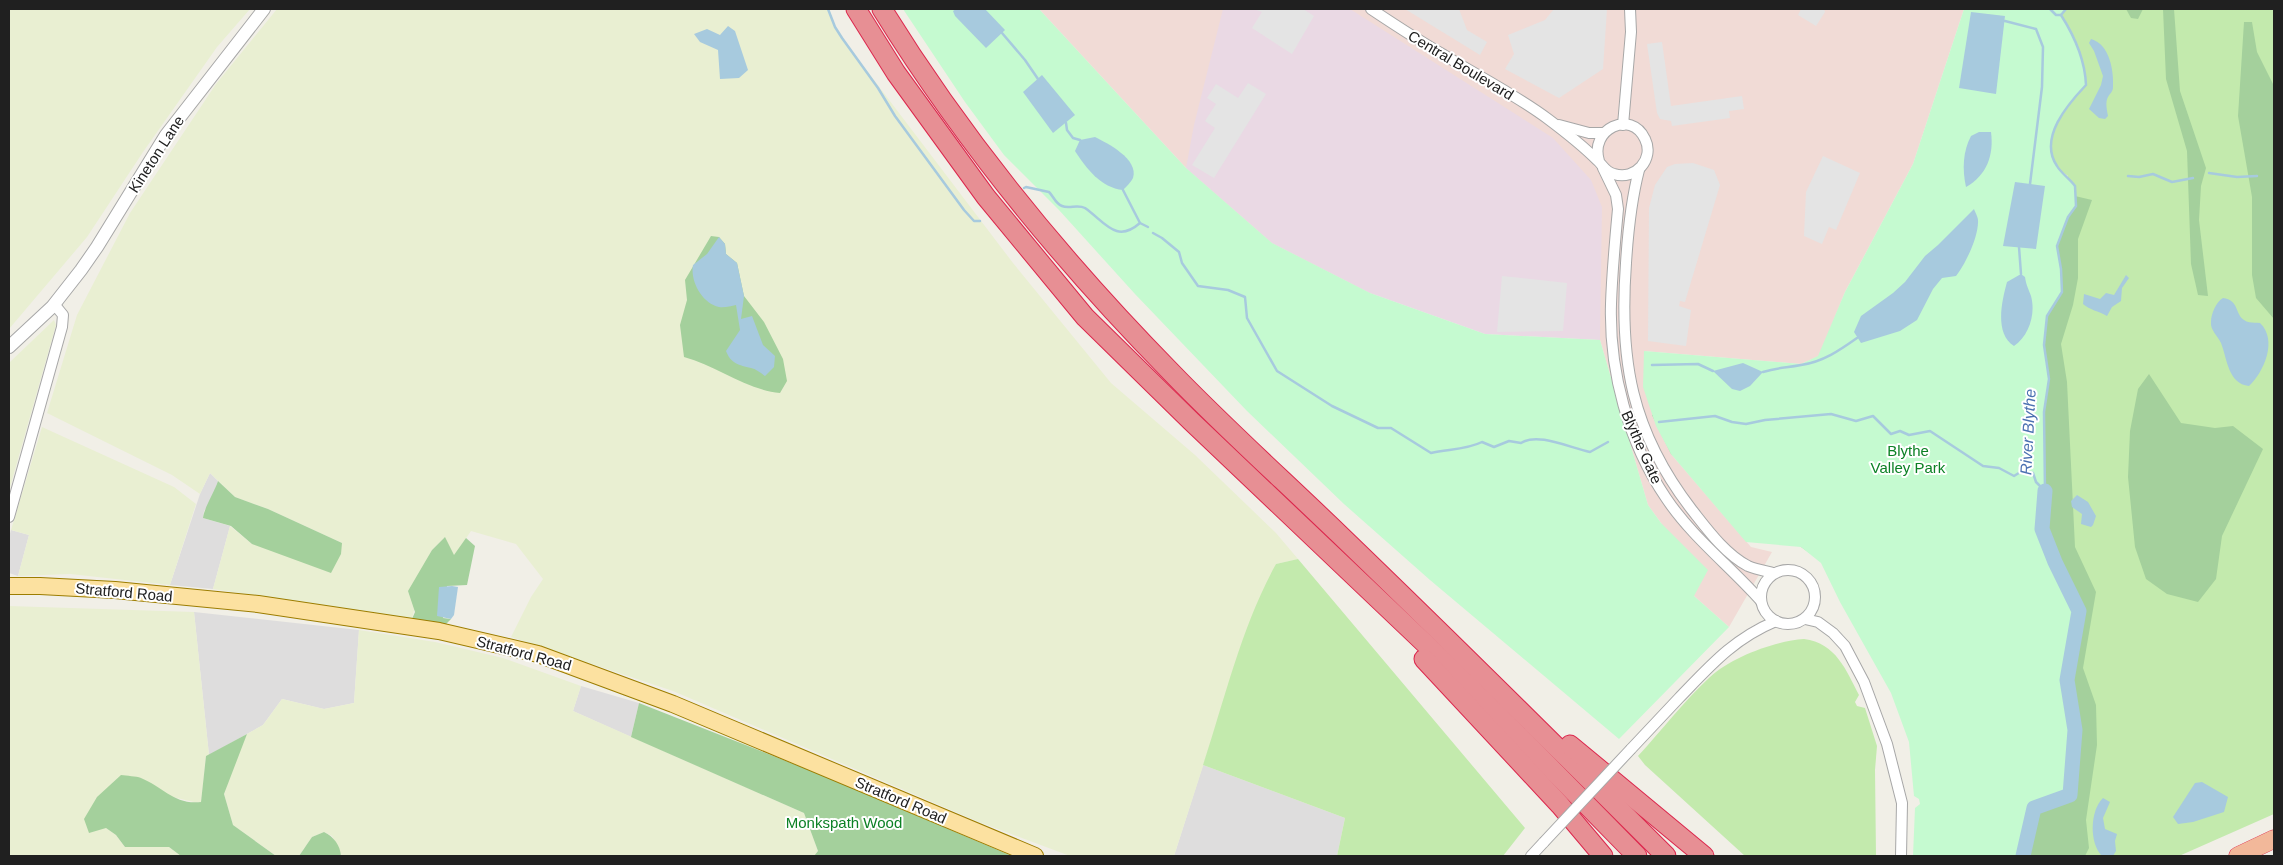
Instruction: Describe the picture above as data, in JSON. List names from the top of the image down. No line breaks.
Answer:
{"streets":{"main road":["Stratford Road"],"street":["Central Boulevard","Kineton Lane","Blythe Gate"]},"water":["River Blythe"],"parks":["Blythe Valley Park","Monkspath Wood"]}
